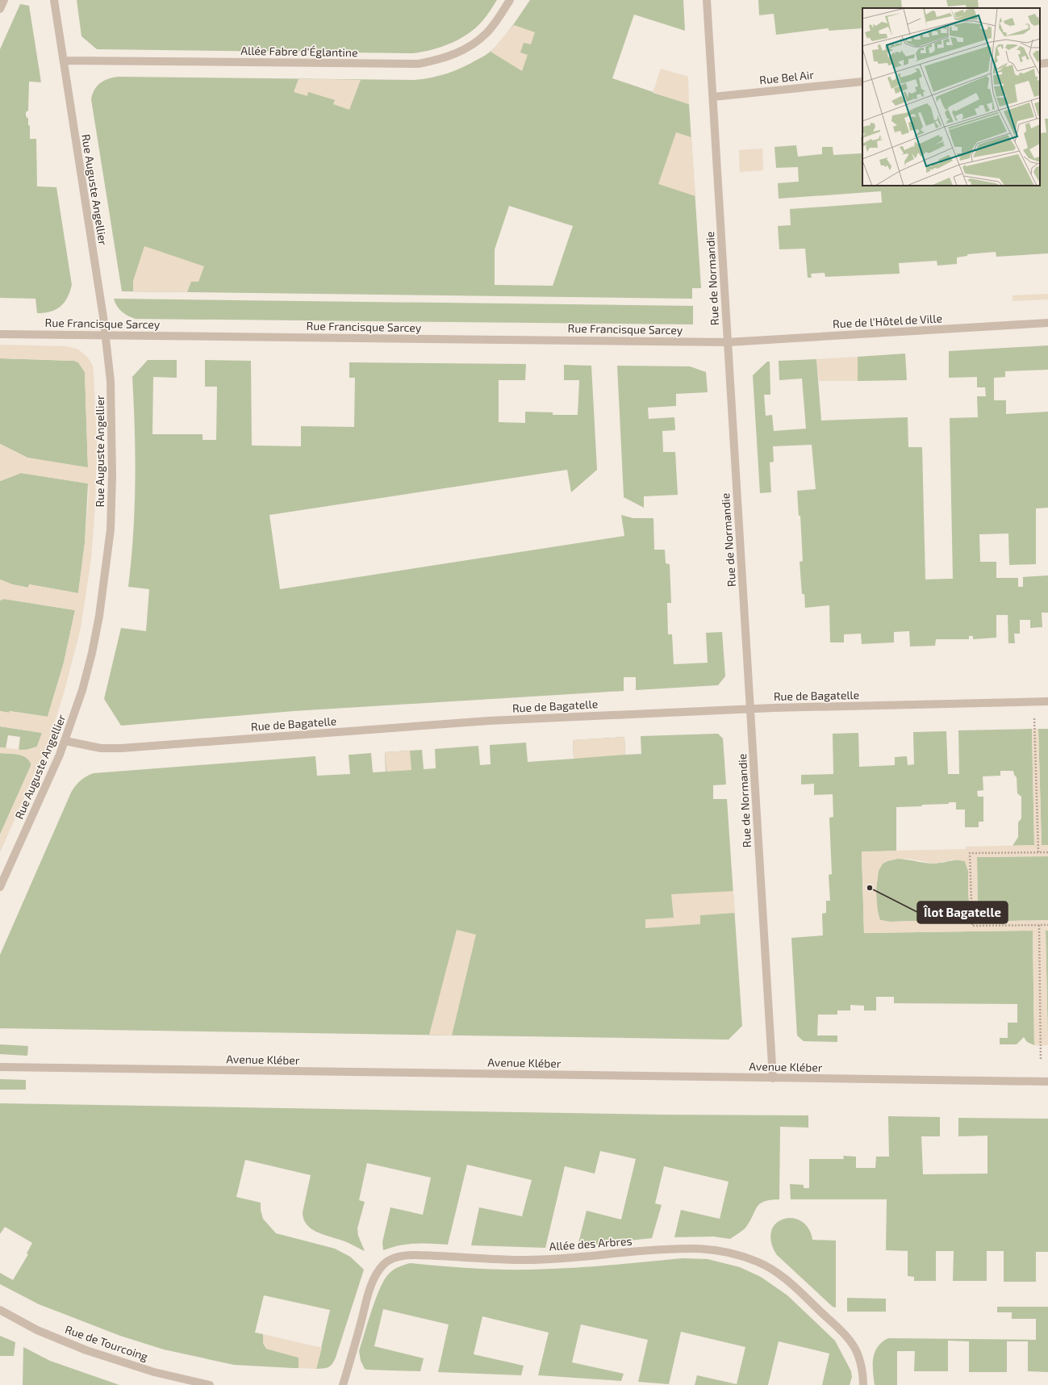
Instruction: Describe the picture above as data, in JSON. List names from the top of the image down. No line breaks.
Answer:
{"streets":{"street":["Allée Fabre d'Églantine","Rue Bel Air","Rue Auguste Angellier","Rue de Normandie","Rue de l'Hôtel de Ville","Rue Francisque Sarcey","Rue de Bagatelle","Avenue Kléber","Allée des Arbres","Rue de Tourcoing"]},"crossings":[["Allée Fabre d'Églantine","Rue Auguste Angellier"],["Rue Bel Air","Rue de Normandie"],["Rue Auguste Angellier","Rue Francisque Sarcey"],["Rue Auguste Angellier","Rue de Bagatelle"],["Rue de Normandie","Rue de l'Hôtel de Ville"],["Rue de Normandie","Rue Francisque Sarcey"],["Rue de Normandie","Rue de Bagatelle"],["Rue de Normandie","Avenue Kléber"],["Rue de l'Hôtel de Ville","Rue Francisque Sarcey"]],"places":["Îlot Bagatelle"]}
